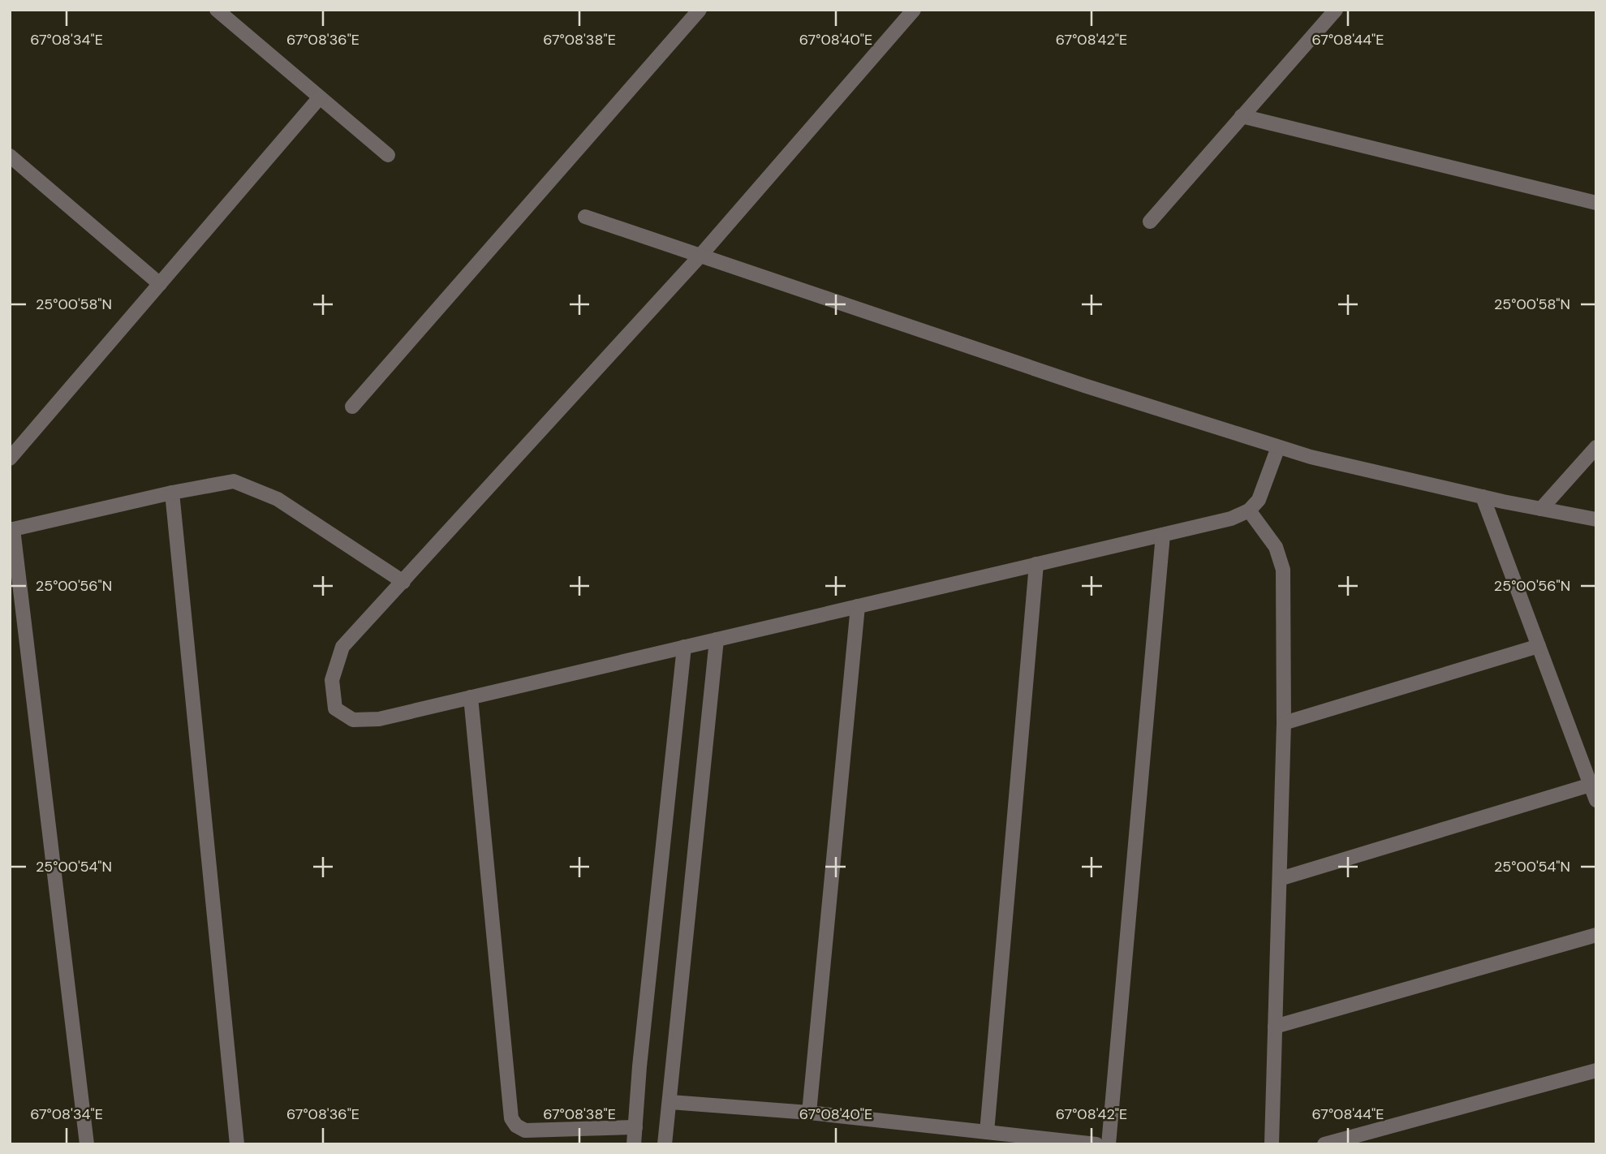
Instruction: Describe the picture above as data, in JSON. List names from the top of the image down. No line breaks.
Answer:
{"coordinates":["67°08'34\"E","67°08'36\"E","67°08'38\"E","67°08'40\"E","67°08'42\"E","67°08'44\"E","25°00'58\"N","25°00'56\"N","25°00'54\"N"]}
